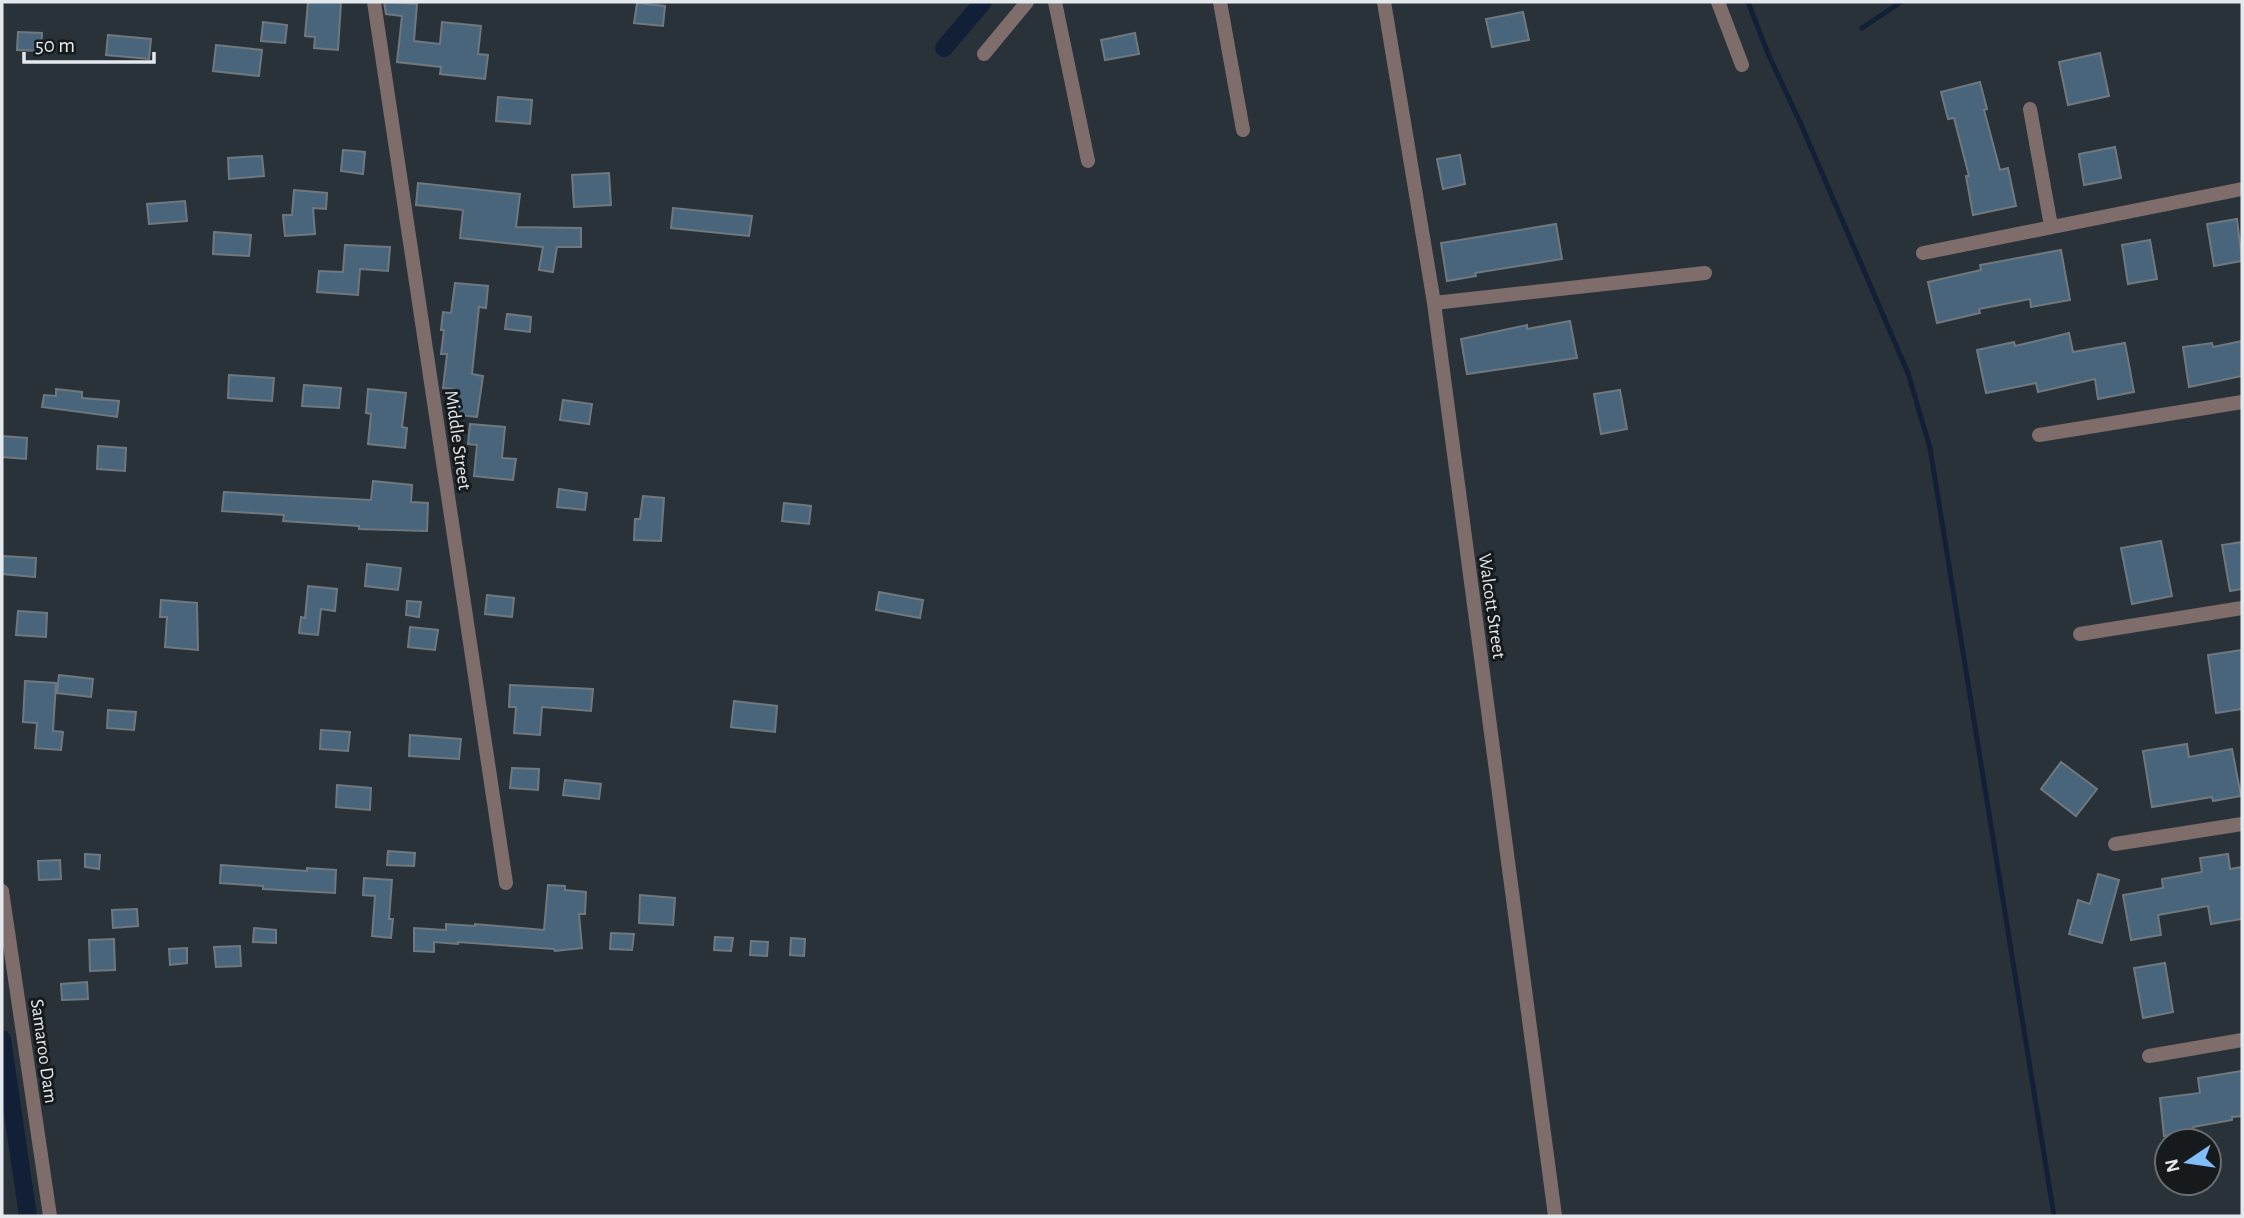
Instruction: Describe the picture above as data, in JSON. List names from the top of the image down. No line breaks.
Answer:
{"streets":{"street":["Middle Street","Walcott Street","Samaroo Dam"]},"scale_bar":"50 m","north":"left"}
